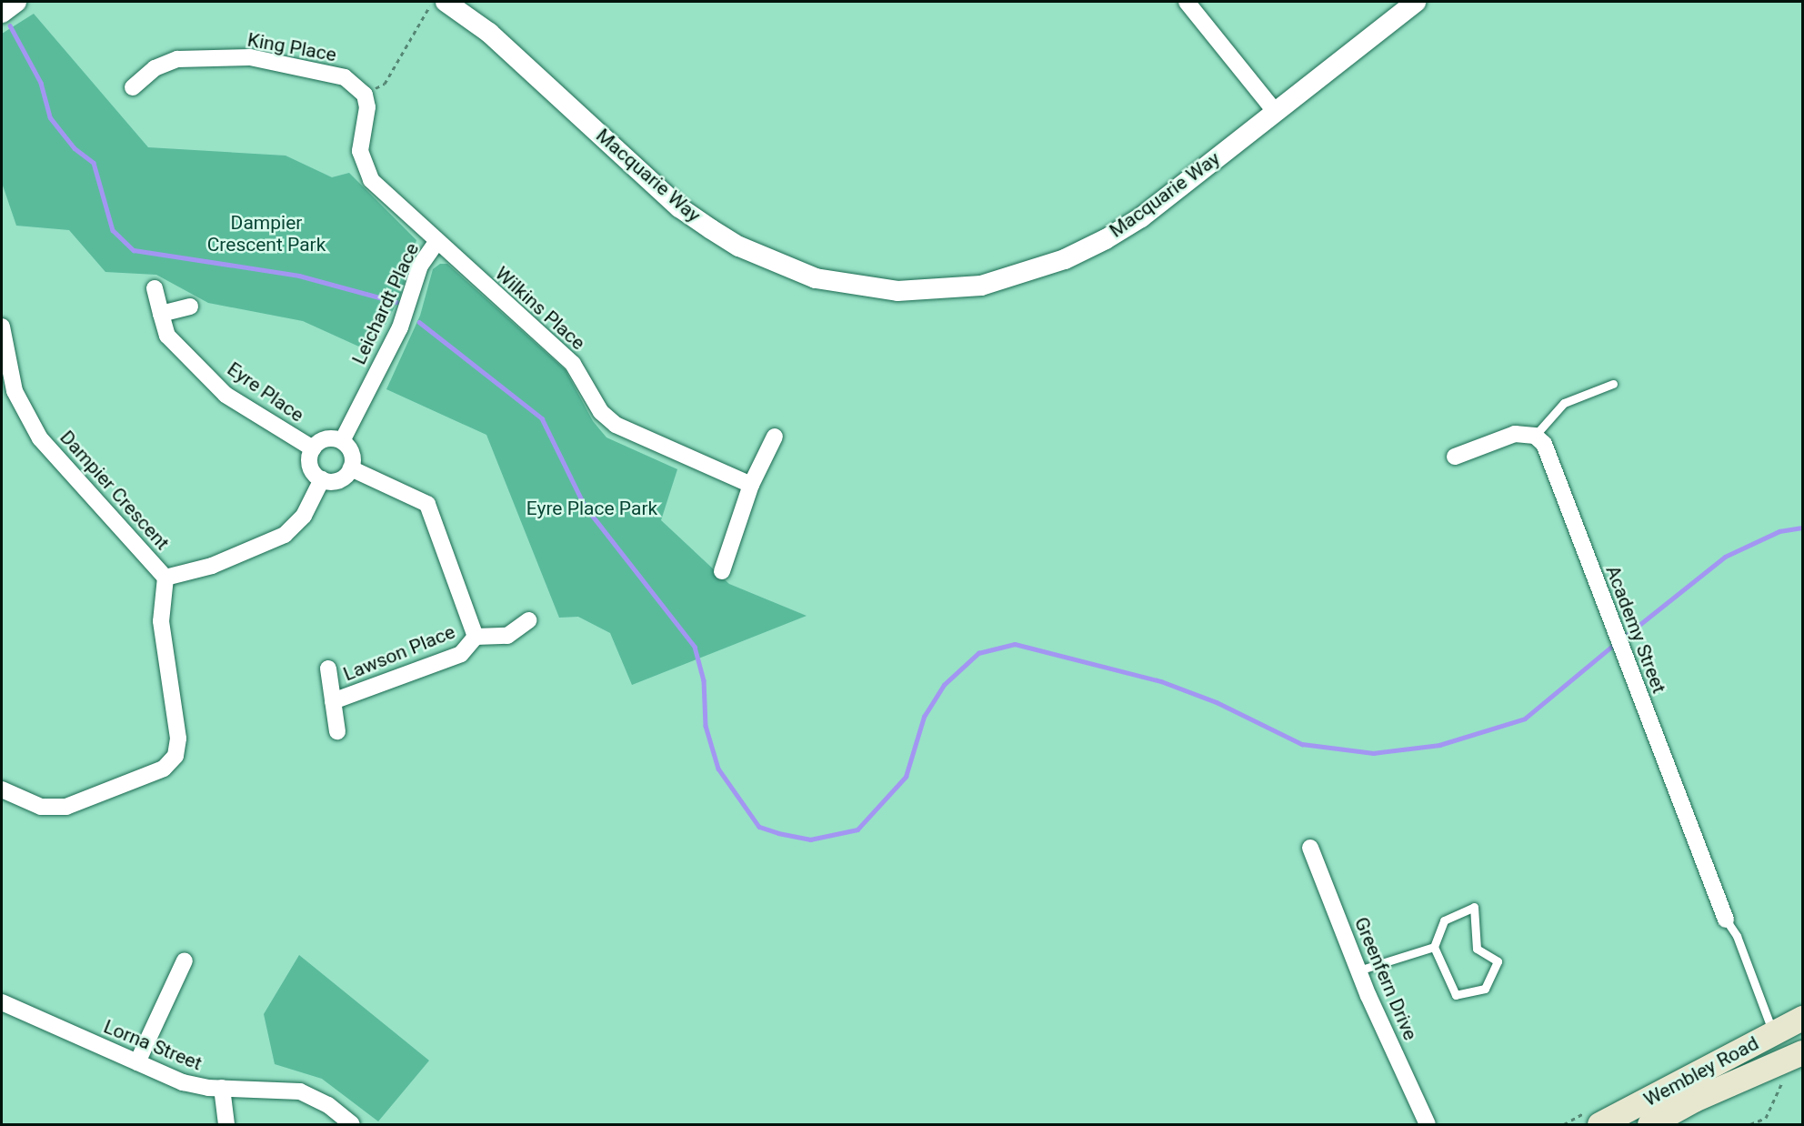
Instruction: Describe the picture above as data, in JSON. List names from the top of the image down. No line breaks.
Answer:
{"streets":{"main road":["Wembley Road"],"street":["King Place","Macquarie Way","Leichardt Place","Wilkins Place","Eyre Place","Dampier Crescent","Academy Street","Lawson Place","Greenfern Drive","Lorna Street"]},"crossings":[["Leichardt Place","Wilkins Place"],["Leichardt Place","Eyre Place"],["Leichardt Place","Lawson Place"],["Eyre Place","Lawson Place"]],"parks":["Dampier Crescent Park","Eyre Place Park"]}
